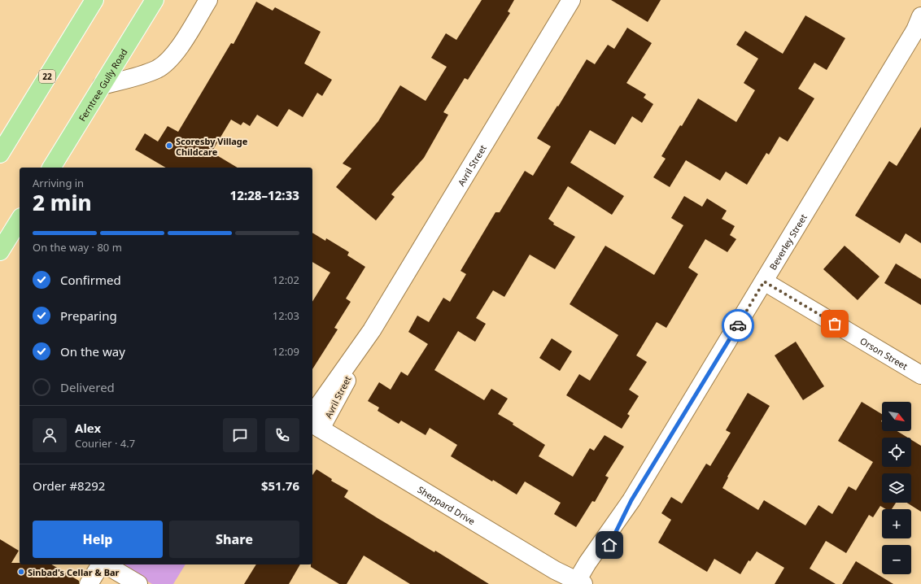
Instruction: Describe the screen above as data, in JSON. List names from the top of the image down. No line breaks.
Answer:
{"streets":{"main road":["22","Ferntree Gully Road"],"street":["Avril Street","Beverley Street","Orson Street","Sheppard Drive"]},"crossings":[["Avril Street","Sheppard Drive"],["Beverley Street","Orson Street"],["Beverley Street","Sheppard Drive"]],"places":["Scoresby Village Childcare","Sinbad's Cellar & Bar"],"north":"bottom right","page":{"heading":["2 min","Arriving in","12:28–12:33"],"panel":["Alex","Courier · 4.7","Order #8292","$51.76"],"bar":"On the way · 80 m","list":[["Confirmed","12:02"],["Preparing","12:03"],["On the way","12:09"],"Delivered"],"map_buttons":["+","−"],"buttons":["Help","Share"]}}
